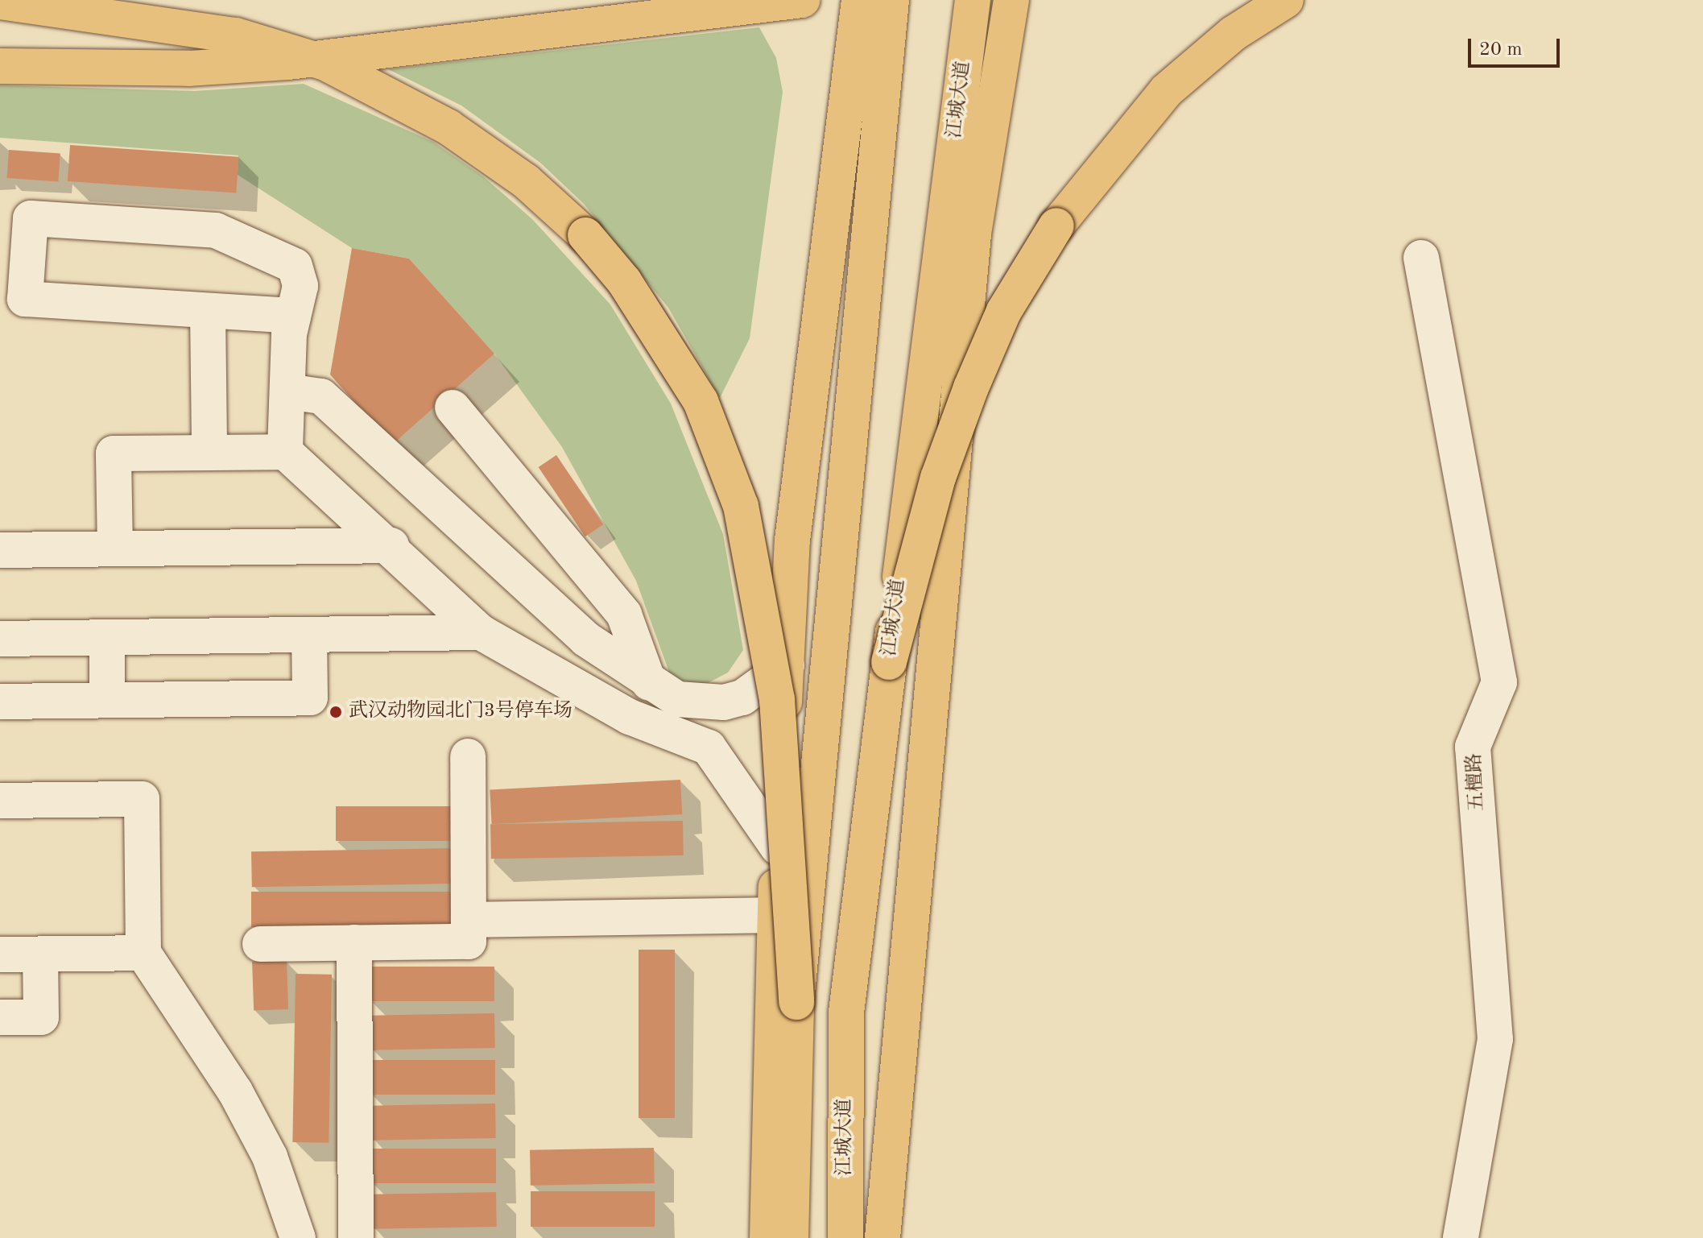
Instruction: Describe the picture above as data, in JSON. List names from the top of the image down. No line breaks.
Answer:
{"streets":{"main road":["江城大道"],"street":["五檀路"]},"places":["武汉动物园北门3号停车场"],"scale_bar":"20 m"}
